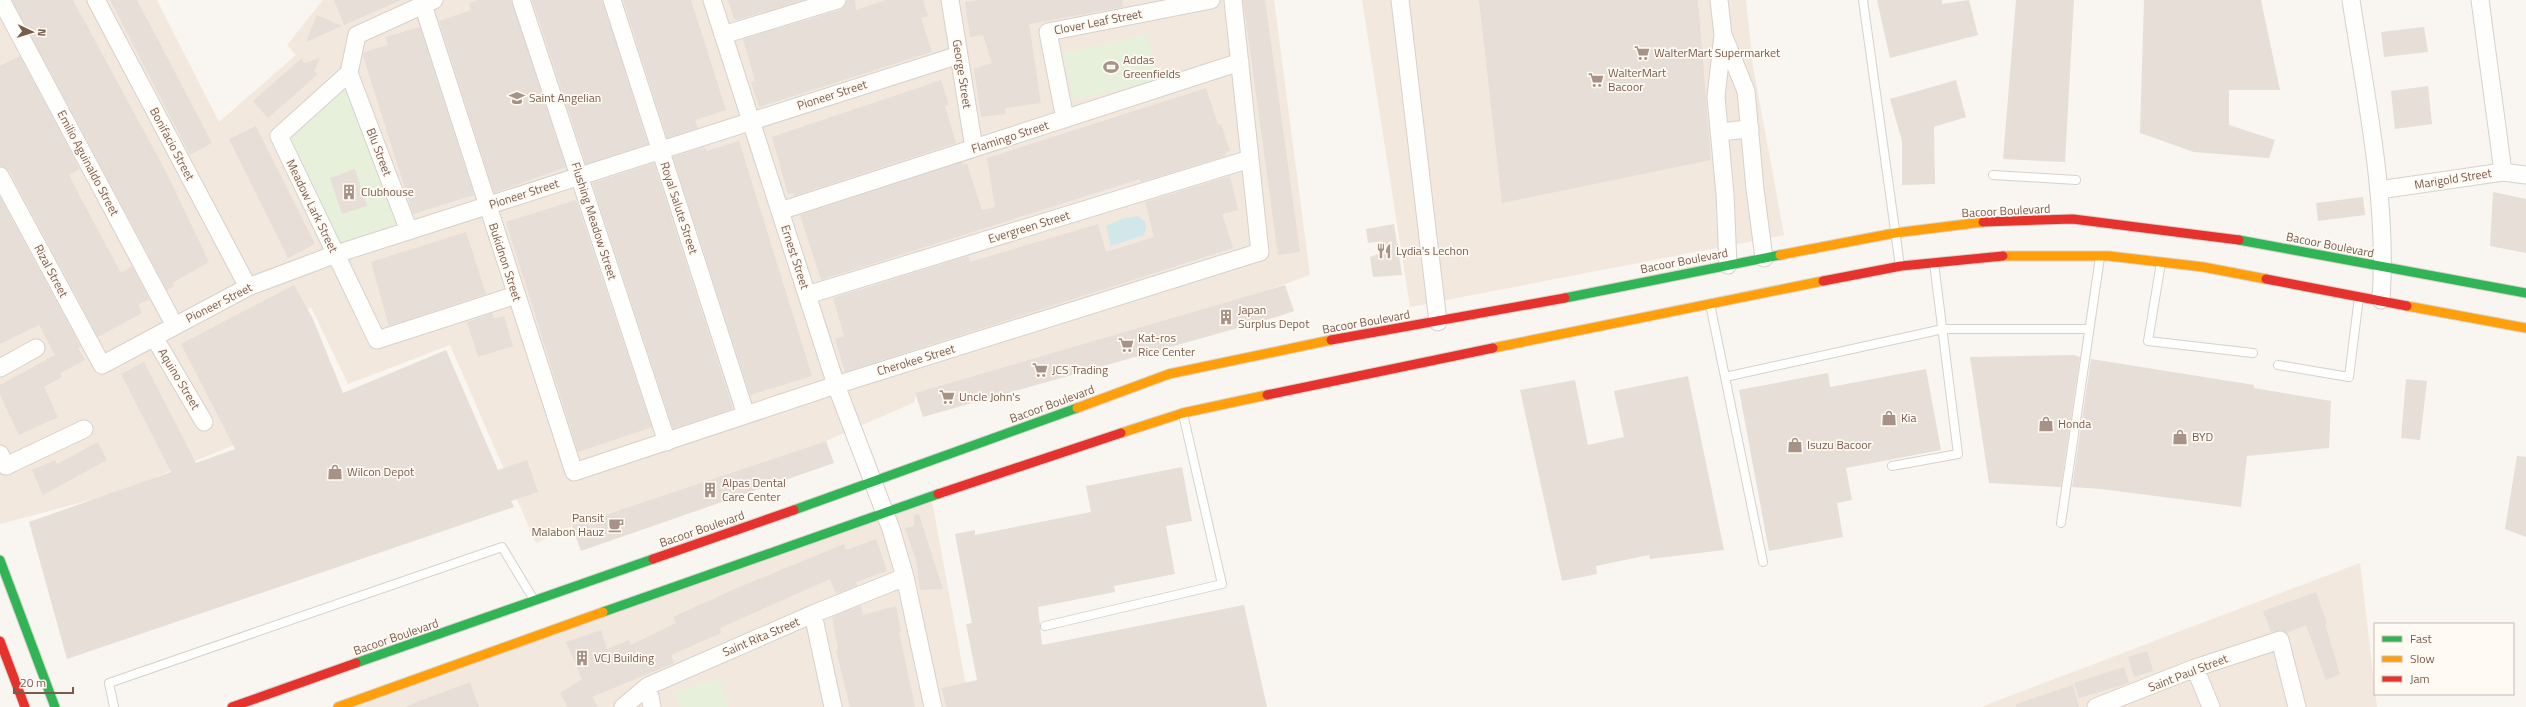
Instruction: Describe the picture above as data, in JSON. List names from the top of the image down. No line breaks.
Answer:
{"streets":{"main road":["Bacoor Boulevard"],"street":["Clover Leaf Street","George Street","Pioneer Street","Flamingo Street","Bonifacio Street","Blu Street","Emilio Aguinaldo Street","Marigold Street","Meadow Lark Street","Royal Salute Street","Flushing Meadow Street","Evergreen Street","Ernest Street","Bukidnon Street","Rizal Street","Cherokee Street","Aquino Street","Saint Rita Street","Saint Paul Street"]},"crossings":[["Clover Leaf Street","Flamingo Street"],["George Street","Pioneer Street"],["George Street","Flamingo Street"],["Pioneer Street","Bonifacio Street"],["Pioneer Street","Blu Street"],["Pioneer Street","Emilio Aguinaldo Street"],["Pioneer Street","Meadow Lark Street"],["Pioneer Street","Royal Salute Street"],["Pioneer Street","Flushing Meadow Street"],["Pioneer Street","Ernest Street"],["Pioneer Street","Bukidnon Street"],["Pioneer Street","Rizal Street"],["Pioneer Street","Aquino Street"],["Flamingo Street","Ernest Street"],["Blu Street","Meadow Lark Street"],["Meadow Lark Street","Bukidnon Street"],["Royal Salute Street","Cherokee Street"],["Bacoor Boulevard","Ernest Street"],["Flushing Meadow Street","Cherokee Street"],["Evergreen Street","Ernest Street"],["Evergreen Street","Cherokee Street"],["Ernest Street","Cherokee Street"],["Bukidnon Street","Cherokee Street"]],"places":{"supermarket":["WalterMart Supermarket","WalterMart Bacoor","Kat-ros Rice Center","JCS Trading","Uncle John's"],"sports":["Addas Greenfields"],"school or university":["Saint Angelian"],"building":["Clubhouse","Japan Surplus Depot","Alpas Dental Care Center","VCJ Building"],"restaurant":["Lydia's Lechon"],"shop":["Kia","Honda","BYD","Isuzu Bacoor","Wilcon Depot"],"cafe":["Pansit Malabon Hauz"]},"legend":["Fast","Slow","Jam"],"scale_bar":"20 m","north":"right"}
